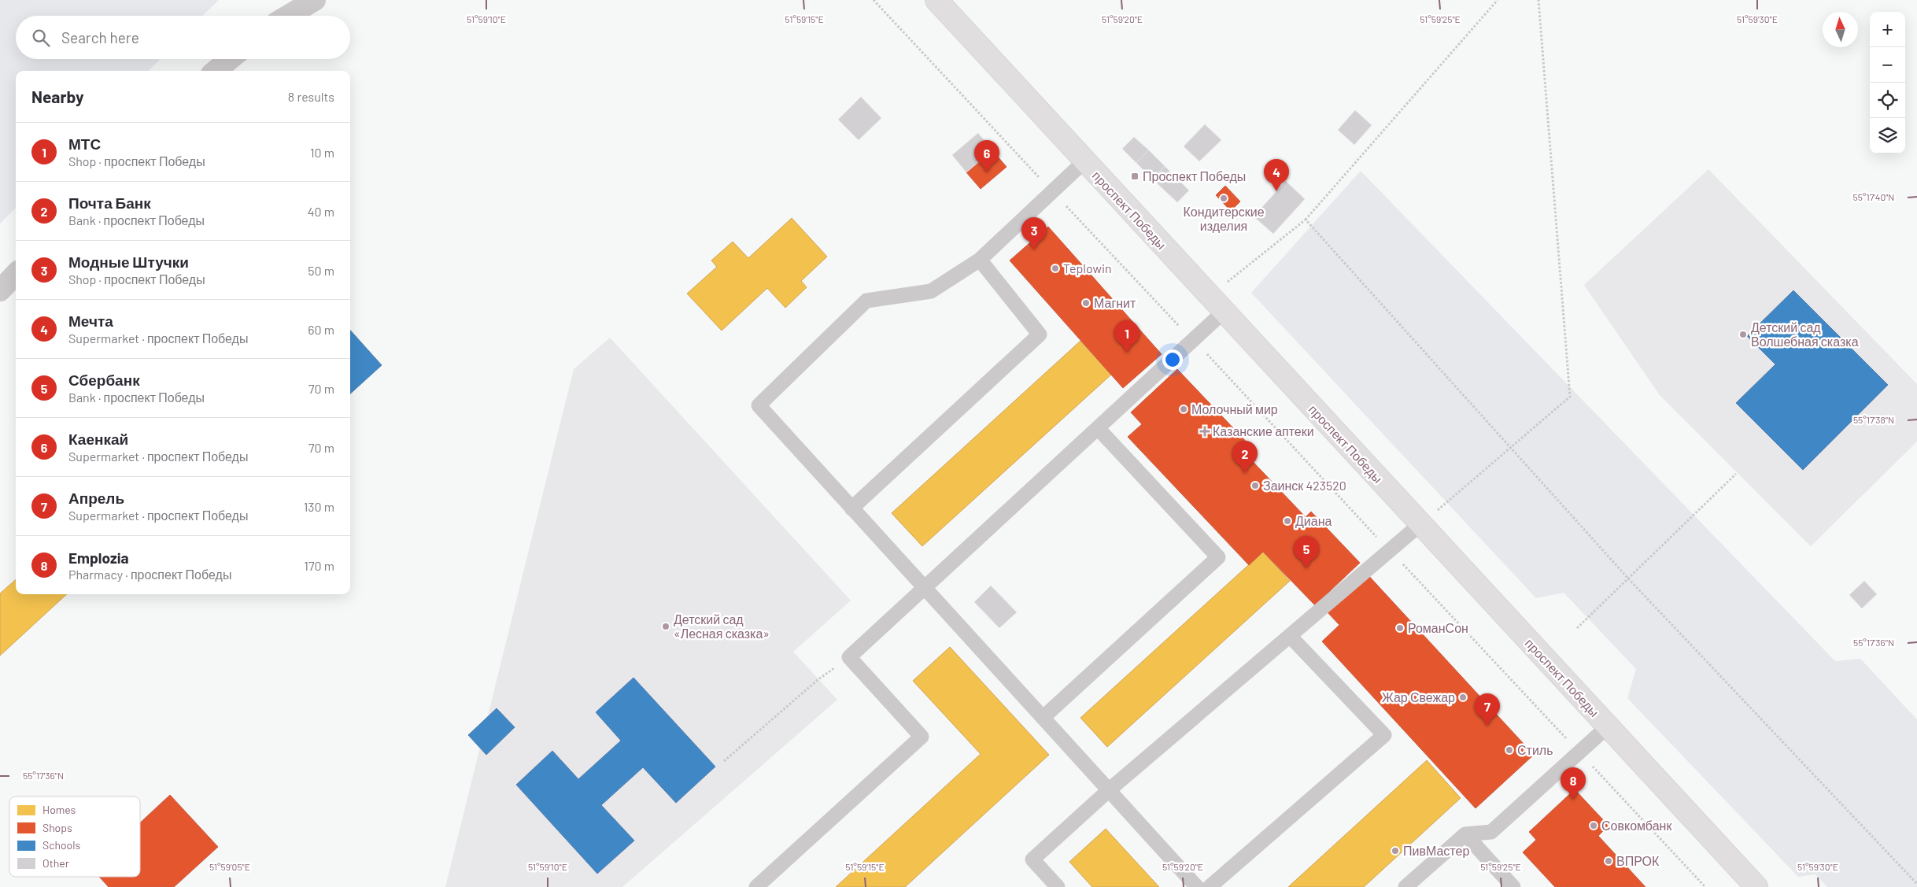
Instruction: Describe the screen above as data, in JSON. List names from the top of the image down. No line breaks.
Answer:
{"streets":{"main road":["проспект Победы"]},"places":{"transit":["Проспект Победы"],"other":["Кондитерские изделия","Teplowin","Магнит","Детский сад Волшебная сказка","Молочный мир","Заинск 423520","Диана","Детский сад «Лесная сказка»","РоманСон","Жар Свежар","Стиль","Совкомбанк","ПивМастер","ВПРОК"],"health":["Казанские аптеки"]},"legend":["Homes","Shops","Schools","Other"],"north":"top","page":{"map_buttons":["+","−"],"search":"Search here","heading":["Nearby","8 results"],"list":[{"mark":"1","name":"МТС","note":"Shop · проспект Победы","value":"10 m"},{"mark":"2","name":"Почта Банк","note":"Bank · проспект Победы","value":"40 m"},{"mark":"3","name":"Модные Штучки","note":"Shop · проспект Победы","value":"50 m"},{"mark":"4","name":"Мечта","note":"Supermarket · проспект Победы","value":"60 m"},{"mark":"5","name":"Сбербанк","note":"Bank · проспект Победы","value":"70 m"},{"mark":"6","name":"Каенкай","note":"Supermarket · проспект Победы","value":"70 m"},{"mark":"7","name":"Апрель","note":"Supermarket · проспект Победы","value":"130 m"},{"mark":"8","name":"Emplozia","note":"Pharmacy · проспект Победы","value":"170 m"}],"pins":["6","4","3","1","2","5","7","8"]},"coordinates":["51°59'10\"E","51°59'15\"E","51°59'20\"E","51°59'25\"E","51°59'30\"E","55°17'40\"N","55°17'38\"N","55°17'36\"N","51°59'05\"E"]}
